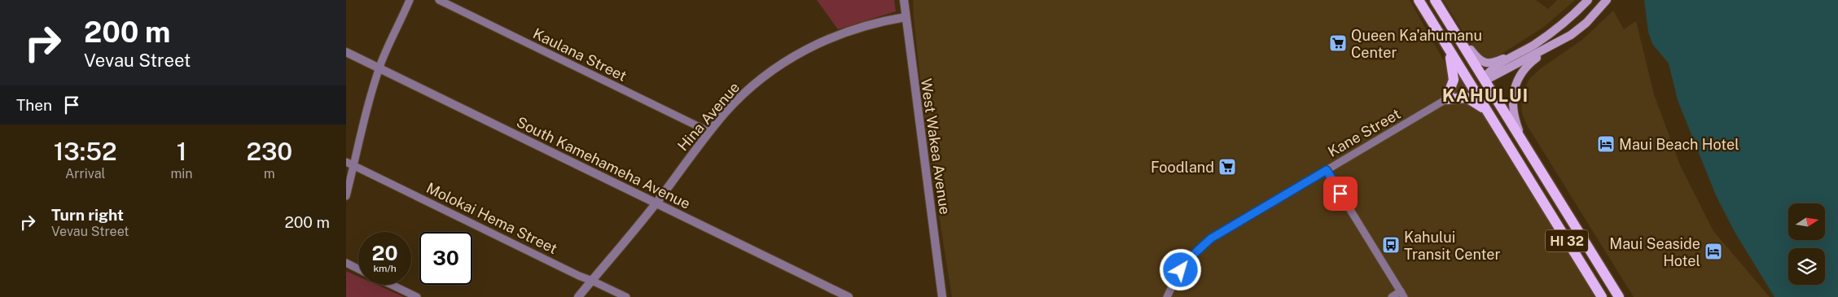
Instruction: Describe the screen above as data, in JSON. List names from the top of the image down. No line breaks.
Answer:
{"streets":{"main road":["HI 32"],"street":["Kaulana Street","Hina Avenue","Kane Street","West Wakea Avenue","South Kamehameha Avenue","Molokai Hema Street"]},"crossings":[["Kaulana Street","Hina Avenue"],["Hina Avenue","West Wakea Avenue"],["Hina Avenue","South Kamehameha Avenue"],["Hina Avenue","Molokai Hema Street"]],"districts":["KAHULUI"],"places":{"supermarket":["Queen Ka'ahumanu Center","Foodland"],"hotel":["Maui Beach Hotel","Maui Seaside Hotel"],"bus stop":["Kahului Transit Center"]},"north":"right","page":{"turn":["200 m","Vevau Street"],"then":"Then","eta":["13:52","Arrival","1","min","230","m"],"list":[{"name":"Turn right","note":"Vevau Street","value":"200 m"}],"speed":"20 km/h","limit":"30"}}
